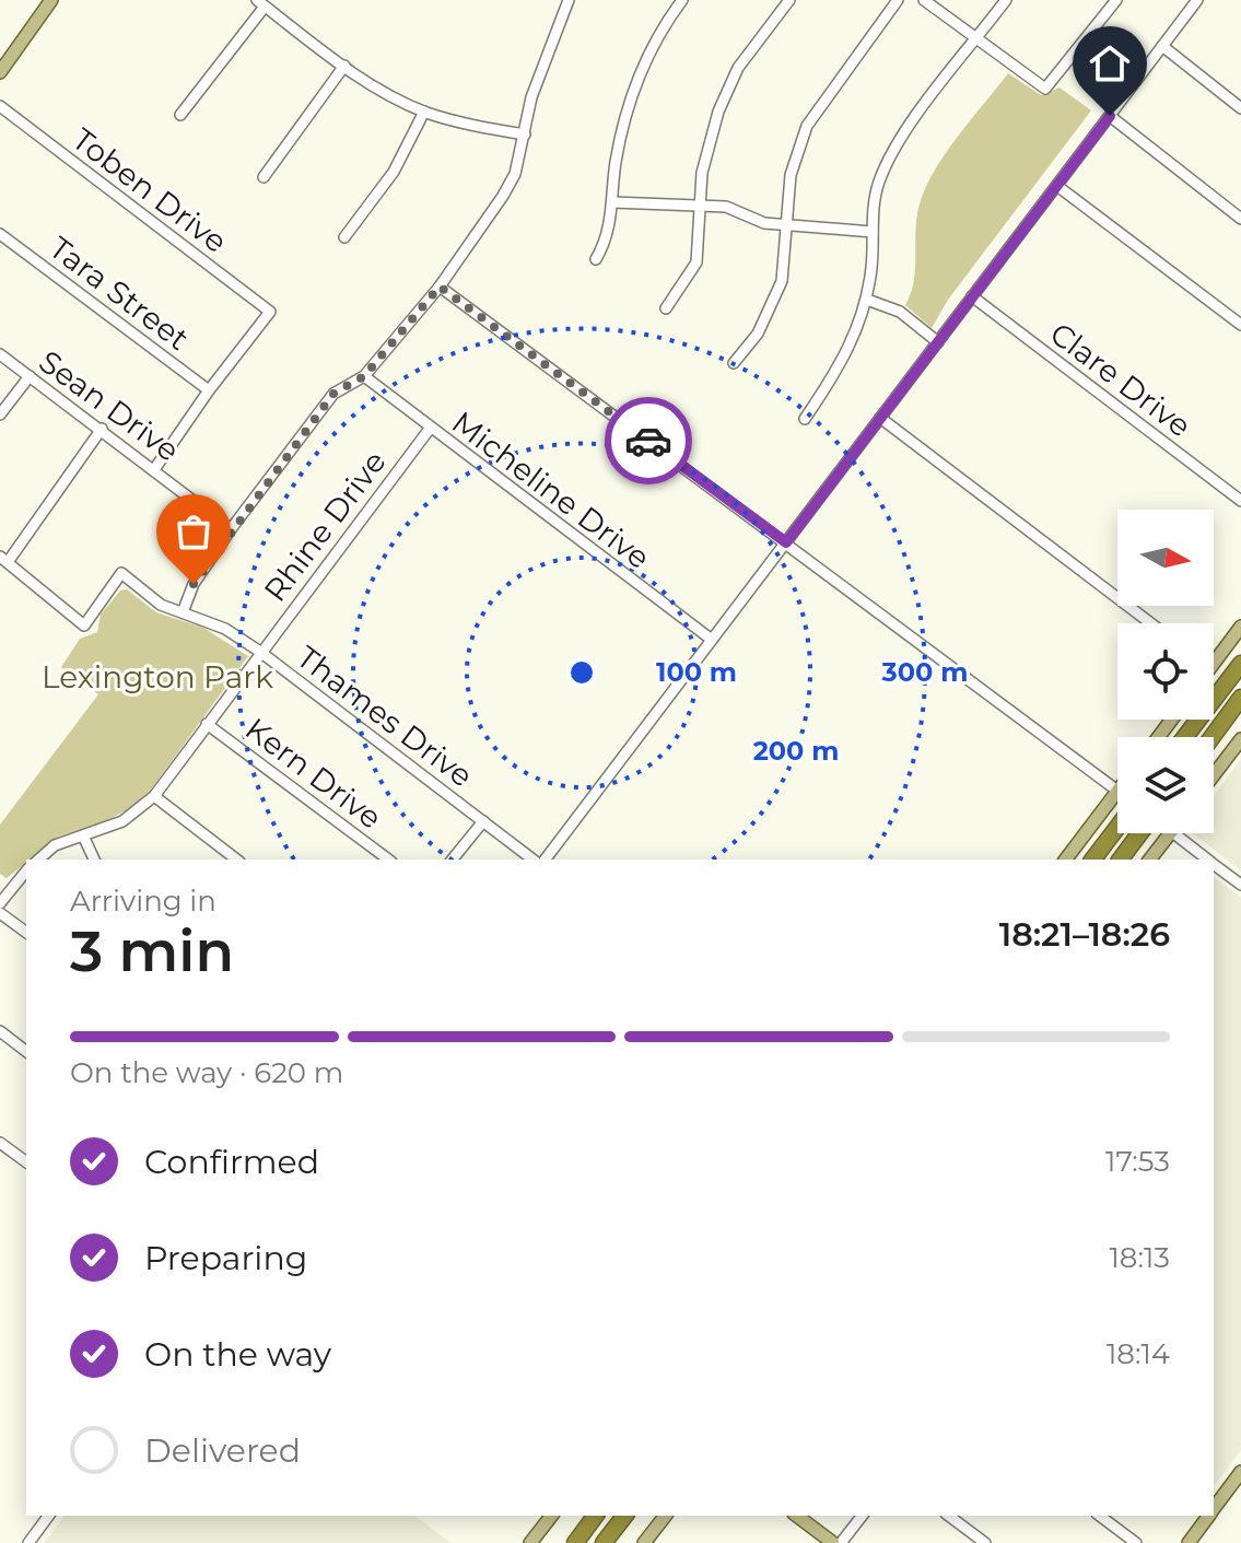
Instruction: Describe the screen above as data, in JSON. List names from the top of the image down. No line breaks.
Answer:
{"streets":{"street":["Toben Drive","Tara Street","Clare Drive","Sean Drive","Micheline Drive","Rhine Drive","Thames Drive","Kern Drive"]},"crossings":[["Toben Drive","Tara Street"],["Micheline Drive","Rhine Drive"],["Rhine Drive","Thames Drive"],["Rhine Drive","Kern Drive"]],"parks":["Lexington Park"],"north":"right","page":{"heading":["3 min","Arriving in","18:21–18:26"],"bar":"On the way · 620 m","list":[["Confirmed","17:53"],["Preparing","18:13"],["On the way","18:14"],"Delivered"]},"rings":["100 m","300 m","200 m"]}
